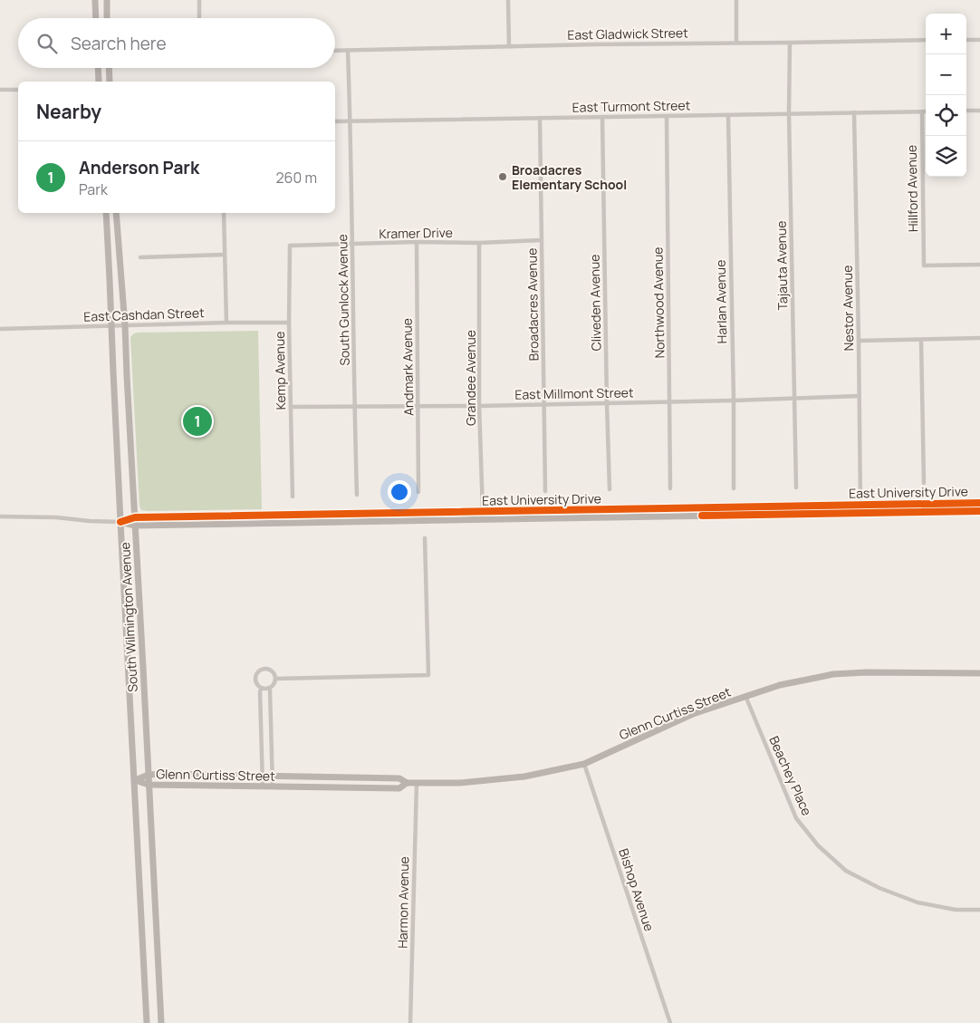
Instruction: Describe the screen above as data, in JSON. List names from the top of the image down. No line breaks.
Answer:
{"streets":{"street":["East Gladwick Street","East Turmont Street","Hillford Avenue","Kramer Drive","Tajauta Avenue","South Gunlock Avenue","Harlan Avenue","Cliveden Avenue","Northwood Avenue","Broadacres Avenue","Nestor Avenue","East Cashdan Street","Andmark Avenue","Kemp Avenue","Grandee Avenue","East Millmont Street","East University Drive","South Wilmington Avenue","Glenn Curtiss Street","Beachey Place","Bishop Avenue","Harmon Avenue"]},"crossings":[["East Gladwick Street","Tajauta Avenue"],["East Gladwick Street","South Gunlock Avenue"],["East Turmont Street","Hillford Avenue"],["East Turmont Street","Tajauta Avenue"],["East Turmont Street","South Gunlock Avenue"],["East Turmont Street","Harlan Avenue"],["East Turmont Street","Cliveden Avenue"],["East Turmont Street","Northwood Avenue"],["East Turmont Street","Broadacres Avenue"],["East Turmont Street","Nestor Avenue"],["Kramer Drive","South Gunlock Avenue"],["Kramer Drive","Broadacres Avenue"],["Kramer Drive","Andmark Avenue"],["Kramer Drive","Kemp Avenue"],["Kramer Drive","Grandee Avenue"],["Tajauta Avenue","East Millmont Street"],["South Gunlock Avenue","East Millmont Street"],["Harlan Avenue","East Millmont Street"],["Cliveden Avenue","East Millmont Street"],["Northwood Avenue","East Millmont Street"],["Broadacres Avenue","East Millmont Street"],["Nestor Avenue","East Millmont Street"],["Nestor Avenue","East University Drive"],["East Cashdan Street","Kemp Avenue"],["East Cashdan Street","South Wilmington Avenue"],["Andmark Avenue","East Millmont Street"],["Kemp Avenue","East Millmont Street"],["Grandee Avenue","East Millmont Street"],["Grandee Avenue","East University Drive"],["East University Drive","South Wilmington Avenue"],["South Wilmington Avenue","Glenn Curtiss Street"],["Glenn Curtiss Street","Beachey Place"],["Glenn Curtiss Street","Bishop Avenue"],["Glenn Curtiss Street","Harmon Avenue"]],"places":["Broadacres Elementary School"],"page":{"map_buttons":["+","−"],"search":"Search here","heading":"Nearby","list":[{"mark":"1","name":"Anderson Park","note":"Park","value":"260 m"}],"pins":"1"}}
